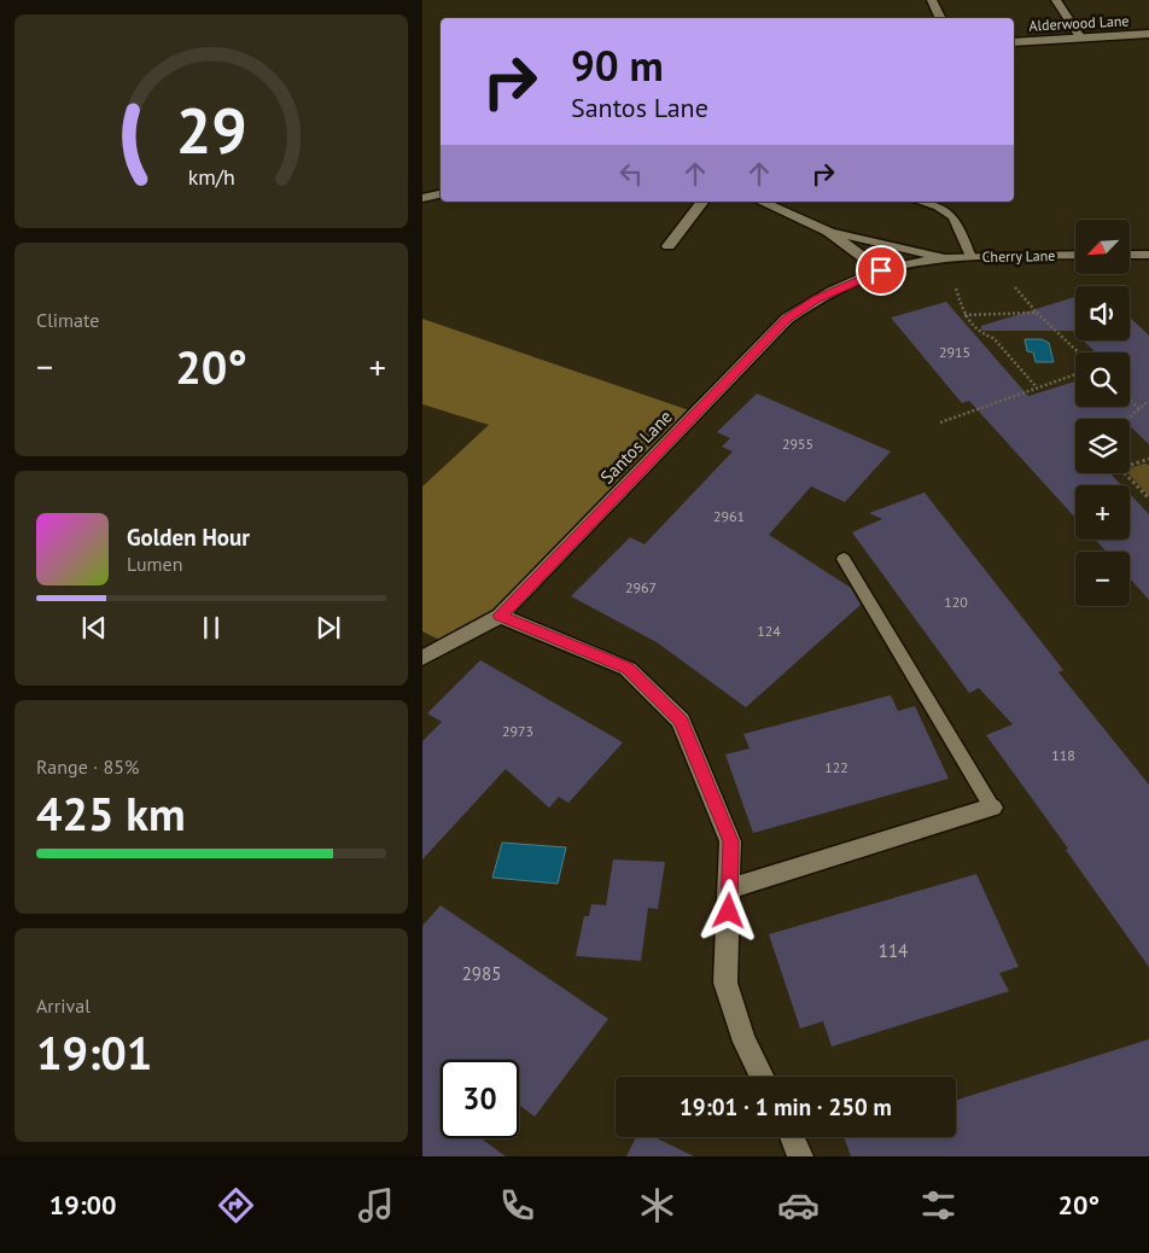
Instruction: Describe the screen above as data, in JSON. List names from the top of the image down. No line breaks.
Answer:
{"streets":{"street":["Alderwood Lane","Cherry Lane","Santos Lane"]},"crossings":[["Cherry Lane","Santos Lane"]],"house_numbers":["2915","2955","2961","2967","120","124","2973","118","122","114","2985"],"north":"bottom left","page":{"turn":["90 m","Santos Lane"],"map_buttons":["+","−"],"tile":["Climate",["Range · 85%","425 km"],["Arrival","19:01"]],"heat":["−","20°","+"],"song":["Golden Hour","Lumen"],"limit":"30","trip":"19:01 · 1 min · 250 m","tabs":["19:00","20°"],"gauge":["29","km/h"]}}
